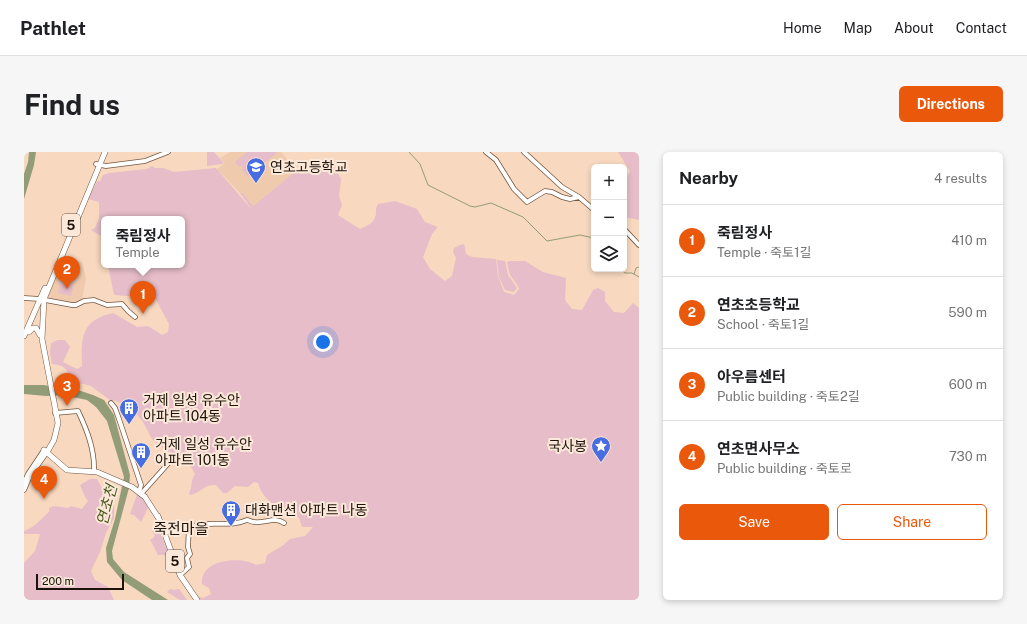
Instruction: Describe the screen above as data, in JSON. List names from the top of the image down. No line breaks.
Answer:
{"streets":{"main road":["5"]},"districts":["죽전마을"],"water":["연초천"],"places":{"school or university":["연초고등학교"],"building":["거제 일성 유수안 아파트 104동","거제 일성 유수안 아파트 101동","대화맨션 아파트 나동"],"place":["국사봉"]},"scale_bar":"200 m","page":{"header":"Pathlet","nav":["Home","Map","About","Contact"],"buttons":["Directions",["Save","Share"]],"title":"Find us","heading":["Nearby","4 results"],"map_buttons":["+","−"],"list":[{"mark":"1","name":"죽림정사","note":"Temple · 죽토1길","value":"410 m"},{"mark":"2","name":"연초초등학교","note":"School · 죽토1길","value":"590 m"},{"mark":"3","name":"아우름센터","note":"Public building · 죽토2길","value":"600 m"},{"mark":"4","name":"연초면사무소","note":"Public building · 죽토로","value":"730 m"}],"popup":["죽림정사","Temple"],"pins":["2","1","3","4"],"scale":"200 m"}}
